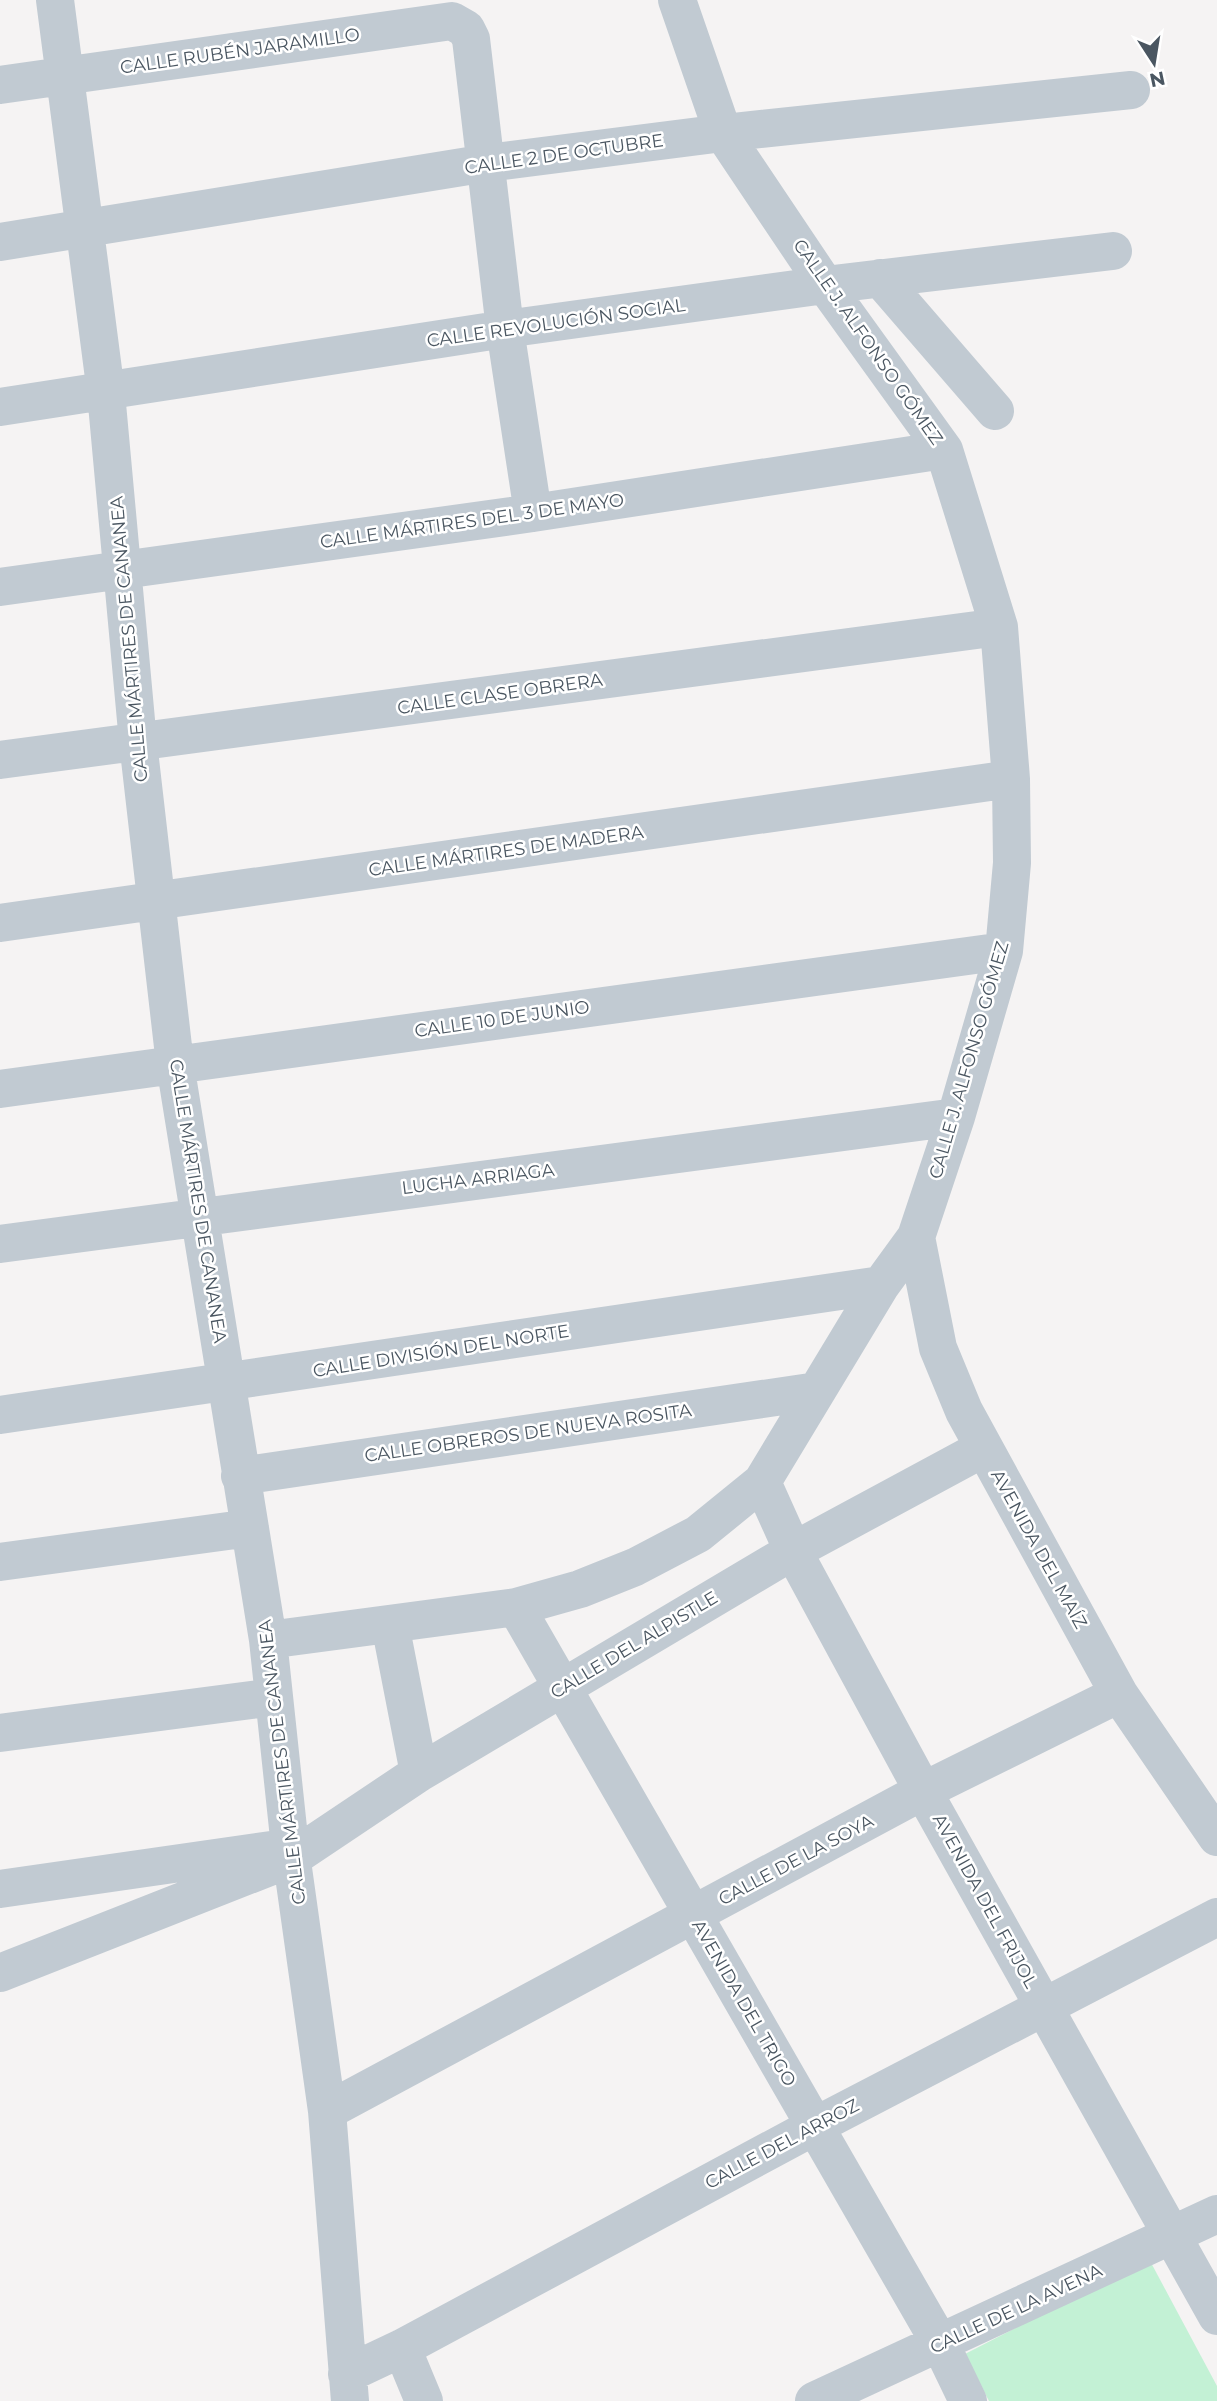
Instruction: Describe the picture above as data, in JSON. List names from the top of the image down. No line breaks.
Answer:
{"streets":{"street":["CALLE RUBÉN JARAMILLO","CALLE 2 DE OCTUBRE","CALLE REVOLUCIÓN SOCIAL","CALLE J. ALFONSO GÓMEZ","CALLE MÁRTIRES DEL 3 DE MAYO","CALLE MÁRTIRES DE CANANEA","CALLE CLASE OBRERA","CALLE MÁRTIRES DE MADERA","CALLE 10 DE JUNIO","LUCHA ARRIAGA","CALLE DIVISIÓN DEL NORTE","CALLE OBREROS DE NUEVA ROSITA","AVENIDA DEL MAÍZ","CALLE DEL ALPISTLE","CALLE DE LA SOYA","AVENIDA DEL FRIJOL","AVENIDA DEL TRIGO","CALLE DEL ARROZ","CALLE DE LA AVENA"]},"crossings":[["CALLE RUBÉN JARAMILLO","CALLE 2 DE OCTUBRE"],["CALLE RUBÉN JARAMILLO","CALLE MÁRTIRES DE CANANEA"],["CALLE 2 DE OCTUBRE","CALLE J. ALFONSO GÓMEZ"],["CALLE 2 DE OCTUBRE","CALLE MÁRTIRES DE CANANEA"],["CALLE REVOLUCIÓN SOCIAL","CALLE J. ALFONSO GÓMEZ"],["CALLE REVOLUCIÓN SOCIAL","CALLE MÁRTIRES DE CANANEA"],["CALLE J. ALFONSO GÓMEZ","CALLE MÁRTIRES DEL 3 DE MAYO"],["CALLE J. ALFONSO GÓMEZ","CALLE CLASE OBRERA"],["CALLE J. ALFONSO GÓMEZ","CALLE MÁRTIRES DE MADERA"],["CALLE J. ALFONSO GÓMEZ","CALLE 10 DE JUNIO"],["CALLE J. ALFONSO GÓMEZ","LUCHA ARRIAGA"],["CALLE J. ALFONSO GÓMEZ","AVENIDA DEL MAÍZ"],["CALLE MÁRTIRES DEL 3 DE MAYO","CALLE MÁRTIRES DE CANANEA"],["CALLE MÁRTIRES DE CANANEA","CALLE CLASE OBRERA"],["CALLE MÁRTIRES DE CANANEA","CALLE MÁRTIRES DE MADERA"],["CALLE MÁRTIRES DE CANANEA","CALLE 10 DE JUNIO"],["CALLE MÁRTIRES DE CANANEA","LUCHA ARRIAGA"],["CALLE MÁRTIRES DE CANANEA","CALLE DIVISIÓN DEL NORTE"],["CALLE MÁRTIRES DE CANANEA","CALLE OBREROS DE NUEVA ROSITA"],["CALLE MÁRTIRES DE CANANEA","CALLE DEL ALPISTLE"],["CALLE MÁRTIRES DE CANANEA","CALLE DE LA SOYA"],["CALLE MÁRTIRES DE CANANEA","CALLE DEL ARROZ"],["AVENIDA DEL MAÍZ","CALLE DEL ALPISTLE"],["AVENIDA DEL MAÍZ","CALLE DE LA SOYA"],["CALLE DEL ALPISTLE","AVENIDA DEL FRIJOL"],["CALLE DEL ALPISTLE","AVENIDA DEL TRIGO"],["CALLE DE LA SOYA","AVENIDA DEL FRIJOL"],["CALLE DE LA SOYA","AVENIDA DEL TRIGO"],["AVENIDA DEL FRIJOL","CALLE DEL ARROZ"],["AVENIDA DEL FRIJOL","CALLE DE LA AVENA"],["AVENIDA DEL TRIGO","CALLE DEL ARROZ"],["AVENIDA DEL TRIGO","CALLE DE LA AVENA"]],"north":"bottom"}
